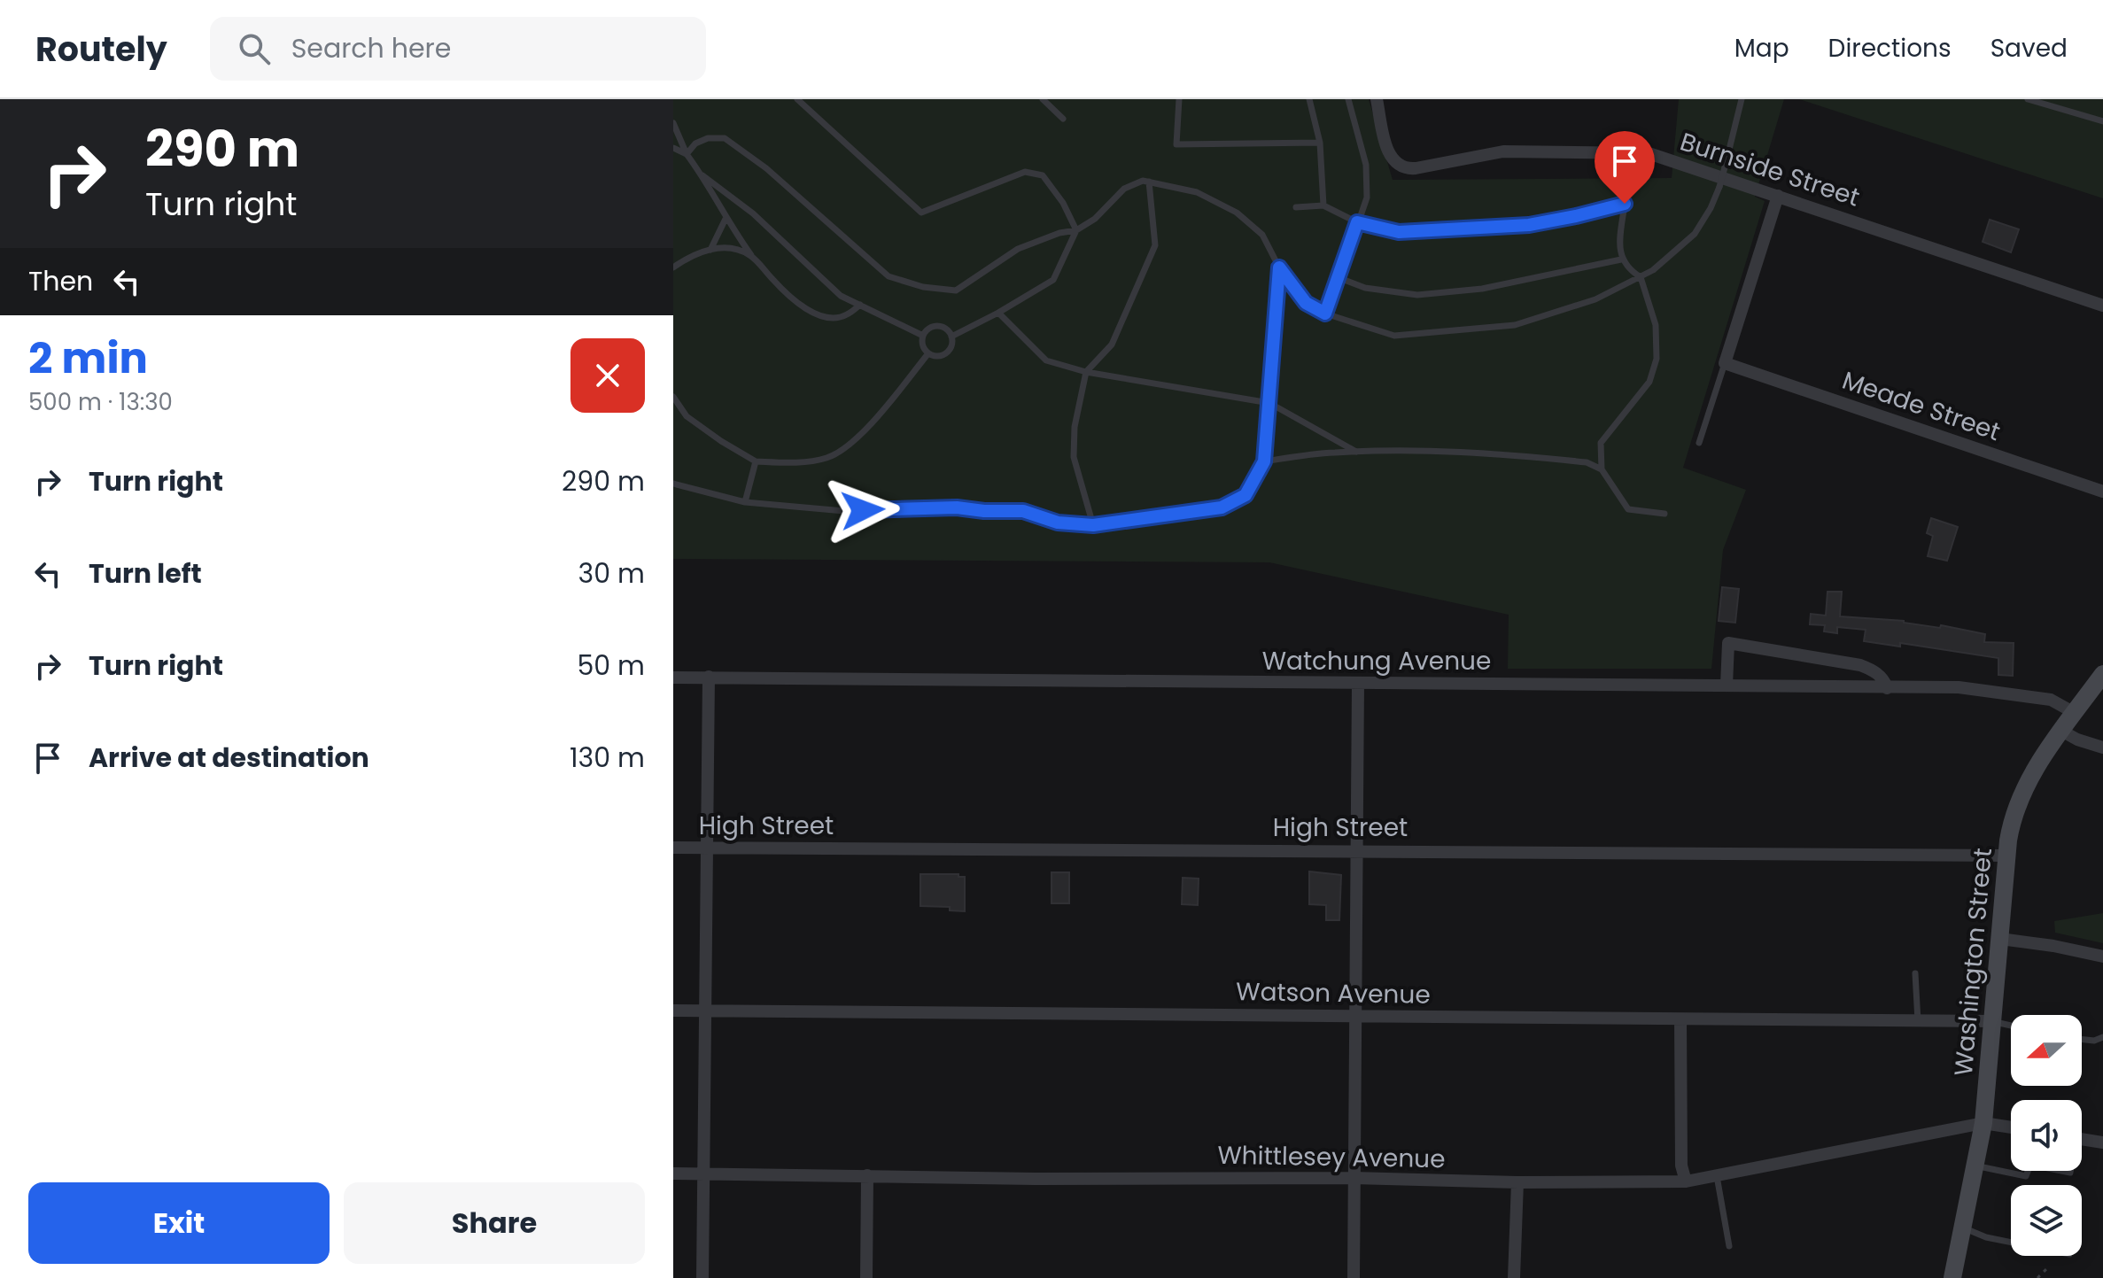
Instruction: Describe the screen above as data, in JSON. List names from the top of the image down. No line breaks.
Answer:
{"streets":{"main road":["Washington Street"],"street":["Burnside Street","Meade Street","Watchung Avenue","High Street","Watson Avenue","Whittlesey Avenue"]},"crossings":[["Watchung Avenue","Washington Street"],["High Street","Washington Street"],["Washington Street","Watson Avenue"],["Washington Street","Whittlesey Avenue"]],"north":"left","page":{"header":"Routely","search":"Search here","nav":["Map","Directions","Saved"],"turn":["290 m","Turn right"],"then":"Then","heading":["2 min","500 m · 13:30"],"list":[{"name":"Turn right","value":"290 m"},{"name":"Turn left","value":"30 m"},{"name":"Turn right","value":"50 m"},{"name":"Arrive at destination","value":"130 m"}],"buttons":["Exit","Share"]}}
